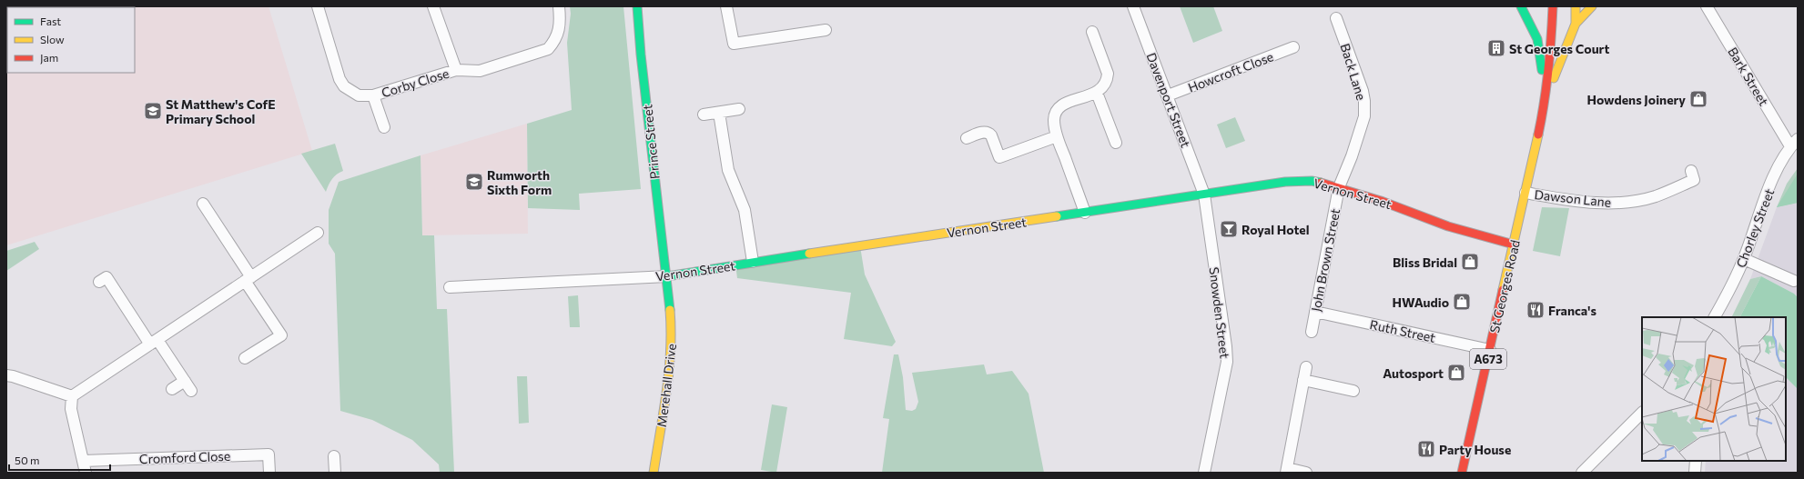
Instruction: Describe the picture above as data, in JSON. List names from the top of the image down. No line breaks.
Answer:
{"streets":{"street":["Howcroft Close","Back Lane","Bark Street","Corby Close","Davenport Street","Prince Street","Vernon Street","Dawson Lane","Chorley Street","John Brown Street","St Georges Road","Snowden Street","Ruth Street","A673","Merehall Drive","Cromford Close"]},"crossings":[["Howcroft Close","Davenport Street"],["Back Lane","Vernon Street"],["Back Lane","John Brown Street"],["Bark Street","Chorley Street"],["Davenport Street","Vernon Street"],["Davenport Street","Snowden Street"],["Prince Street","Vernon Street"],["Prince Street","Merehall Drive"],["Vernon Street","John Brown Street"],["Vernon Street","St Georges Road"],["Vernon Street","Snowden Street"],["Vernon Street","Merehall Drive"],["Dawson Lane","St Georges Road"],["John Brown Street","Ruth Street"],["St Georges Road","Ruth Street"],["St Georges Road","A673"]],"places":{"building":["St Georges Court"],"shop":["Howdens Joinery","Bliss Bridal","HWAudio","Autosport"],"school or university":["St Matthew's CofE Primary School","Rumworth Sixth Form"],"bar":["Royal Hotel"],"restaurant":["Franca's","Party House"]},"legend":["Fast","Slow","Jam"],"scale_bar":"50 m"}
